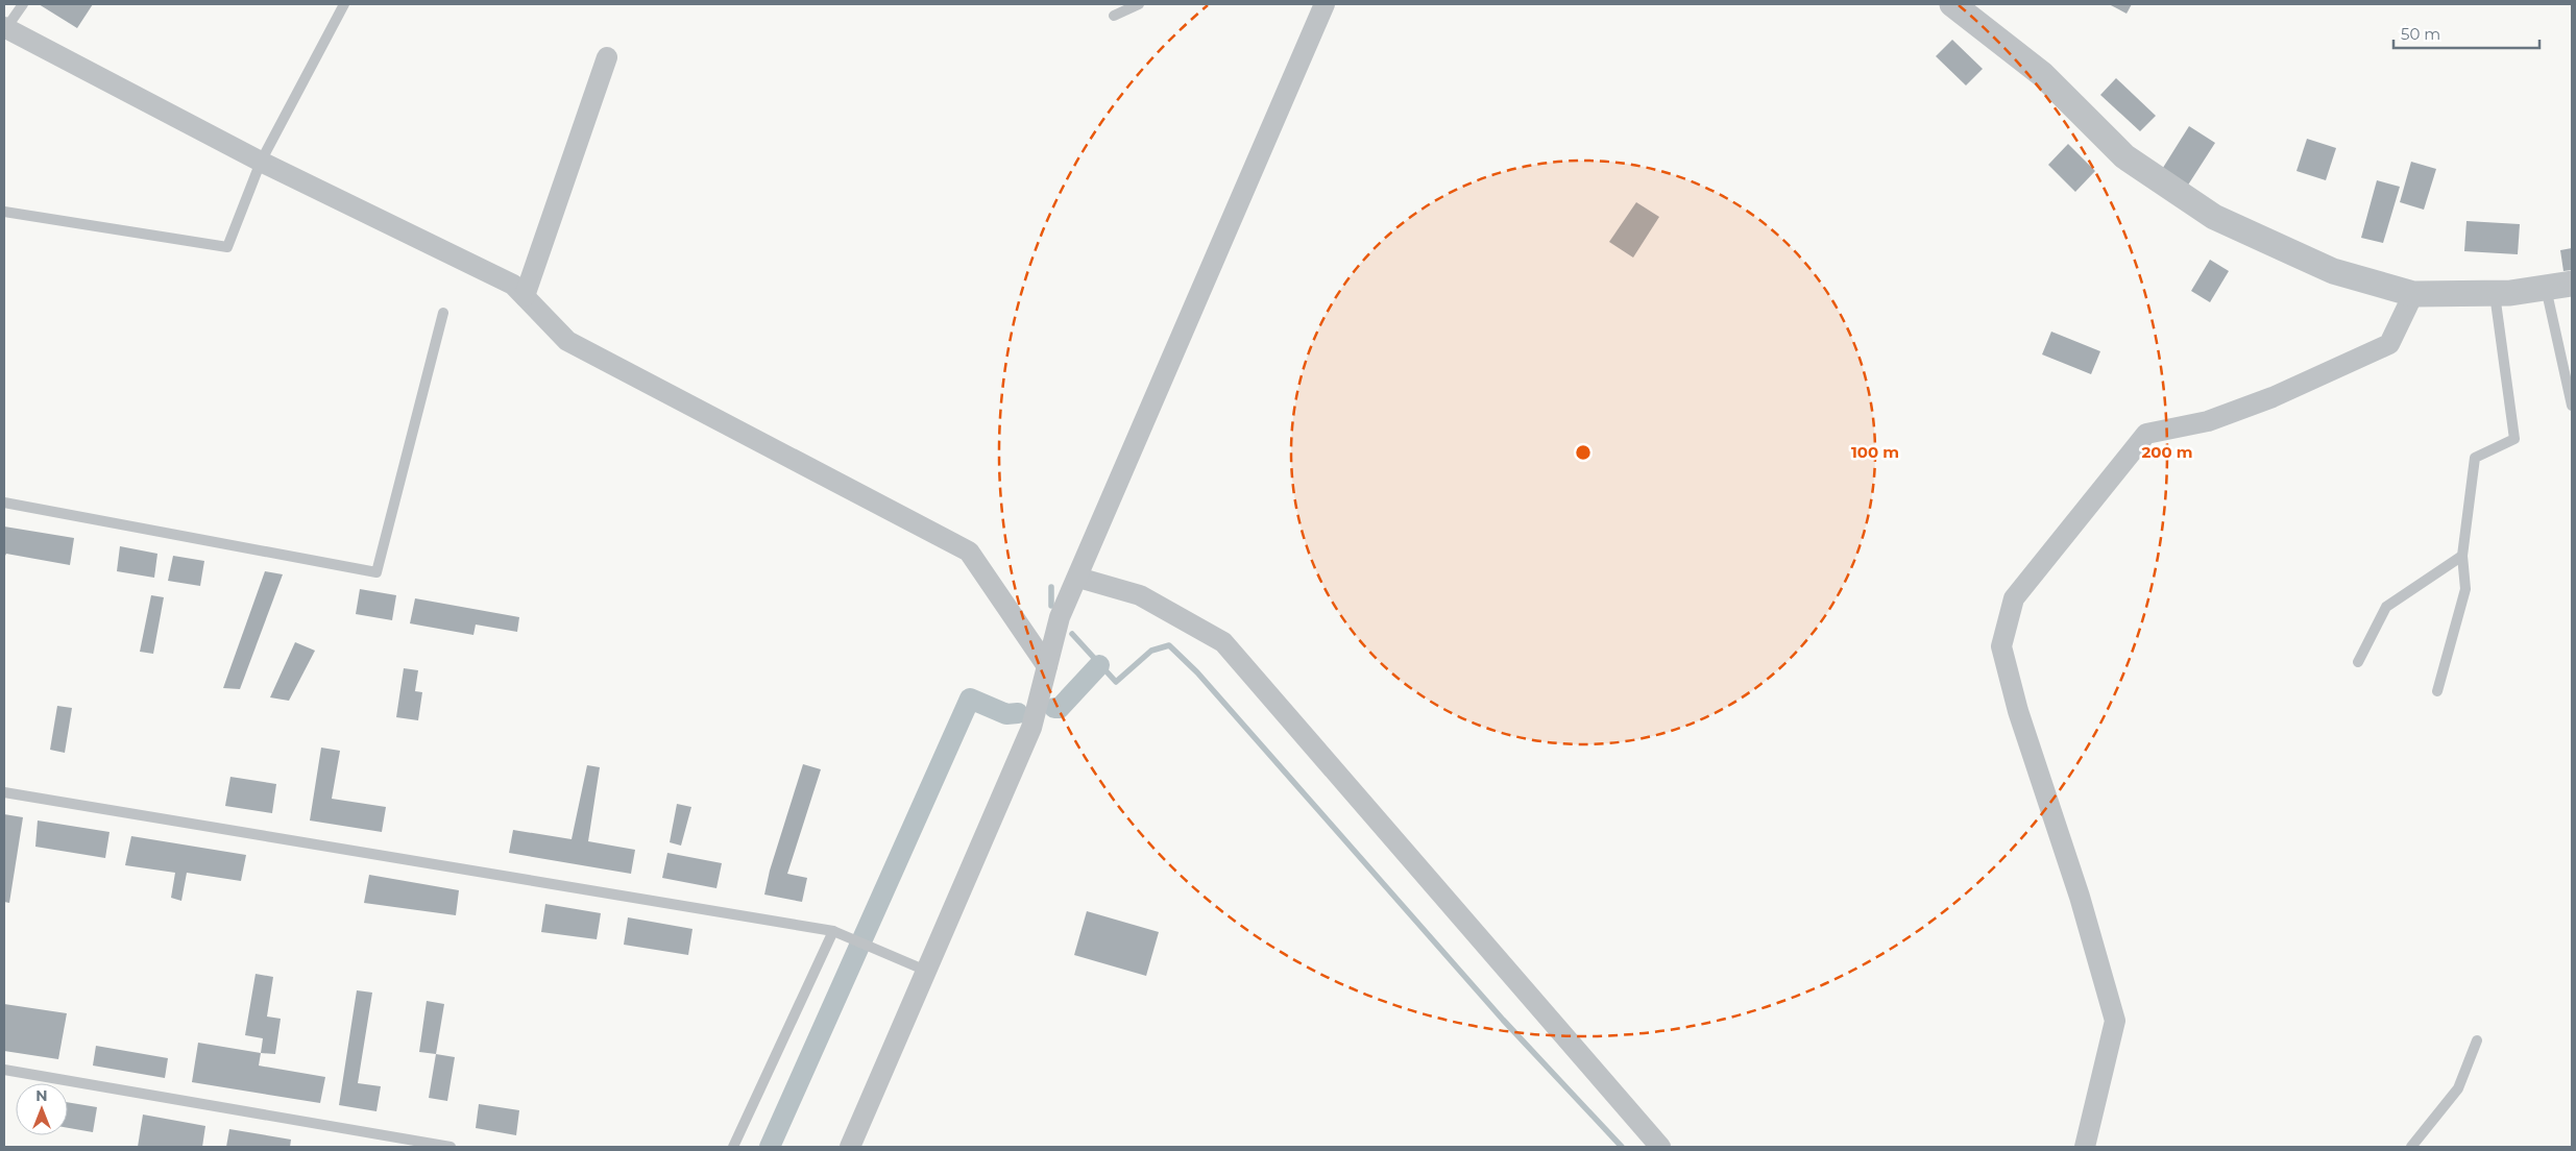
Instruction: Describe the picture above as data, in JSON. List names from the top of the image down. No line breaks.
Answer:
{"scale_bar":"50 m","north":"top","rings":["100 m","200 m"]}
